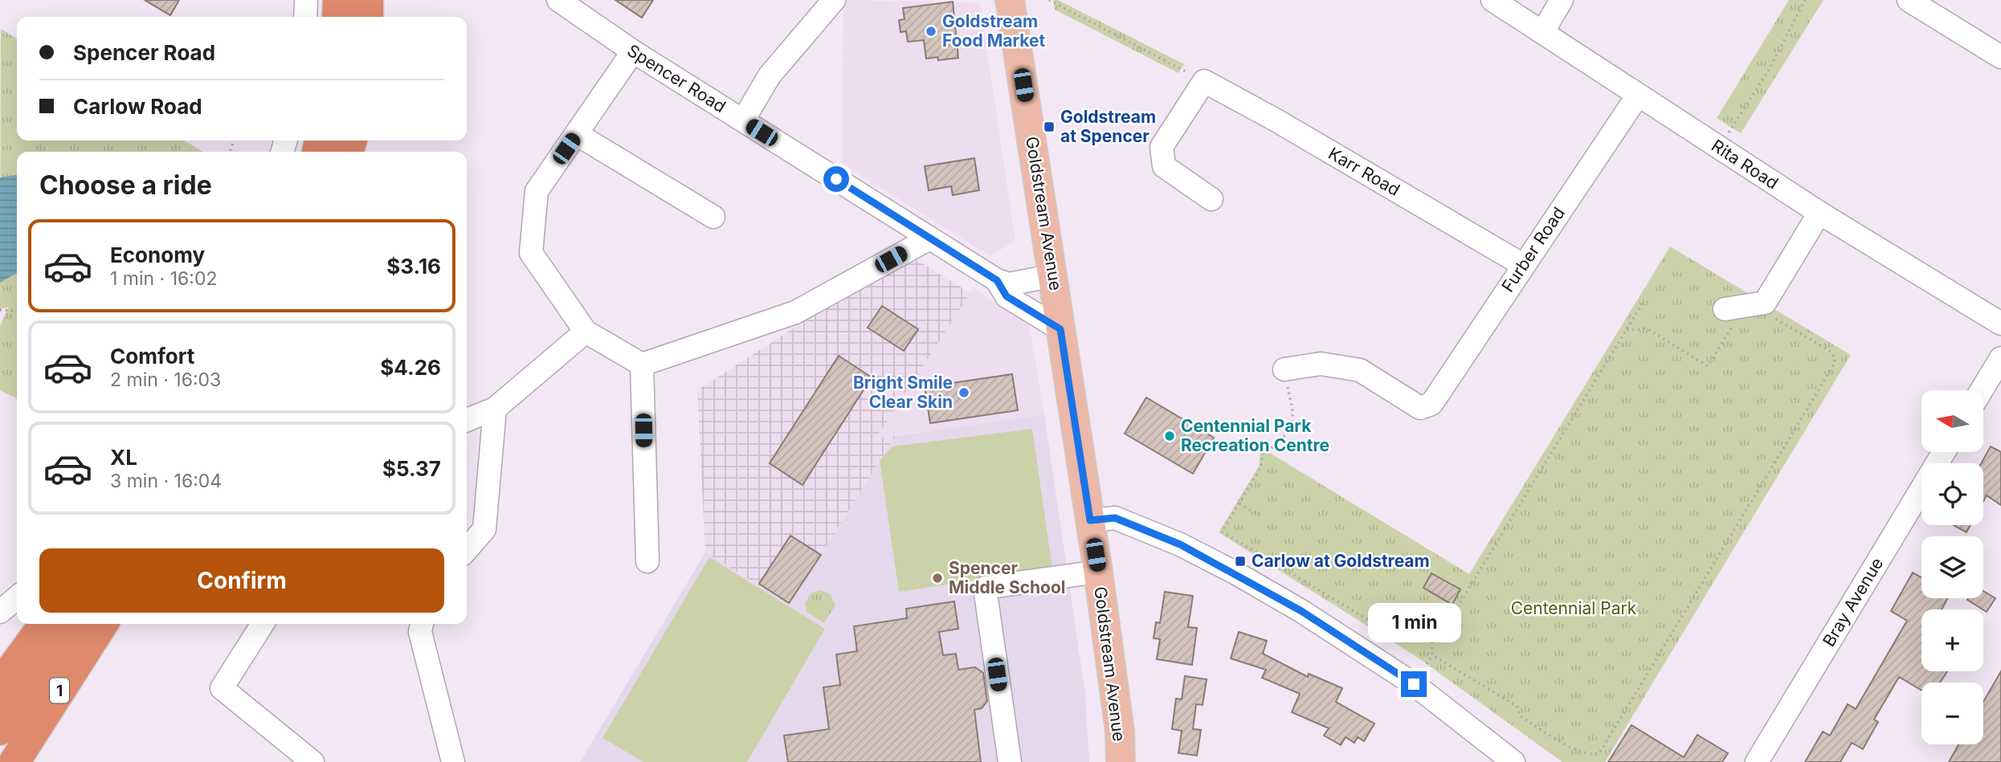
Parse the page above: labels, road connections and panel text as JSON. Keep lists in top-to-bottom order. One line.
{"streets":{"highway":["1"],"main road":["Goldstream Avenue"],"street":["Spencer Road","Rita Road","Karr Road","Furber Road","Bray Avenue"]},"crossings":[["Spencer Road","Goldstream Avenue"],["Rita Road","Furber Road"],["Karr Road","Furber Road"]],"parks":["Centennial Park"],"places":{"other":["Goldstream Food Market","Bright Smile Clear Skin","Centennial Park Recreation Centre","Spencer Middle School"],"transit":["Goldstream at Spencer","Carlow at Goldstream"]},"north":"left","page":{"banner":["Spencer Road","Carlow Road"],"heading":"Choose a ride","list":[{"name":"Economy","note":"1 min · 16:02","value":"$3.16"},{"name":"Comfort","note":"2 min · 16:03","value":"$4.26"},{"name":"XL","note":"3 min · 16:04","value":"$5.37"}],"map_buttons":["+","−"],"buttons":"Confirm","bubble":"1 min"}}
